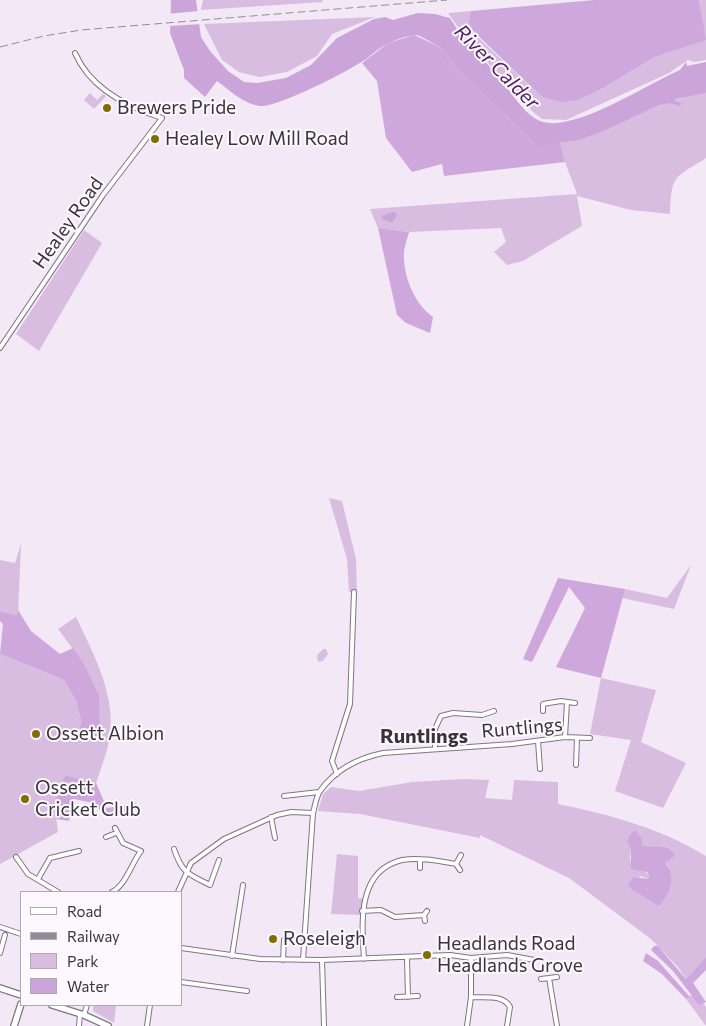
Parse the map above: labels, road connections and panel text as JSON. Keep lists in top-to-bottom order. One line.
{"streets":{"street":["Healey Road","Runtlings"]},"districts":["Runtlings"],"water":["River Calder"],"places":["Brewers Pride","Healey Low Mill Road","Ossett Albion","Ossett Cricket Club","Roseleigh","Headlands Road Headlands Grove"],"legend":["Road","Railway","Park","Water"]}
